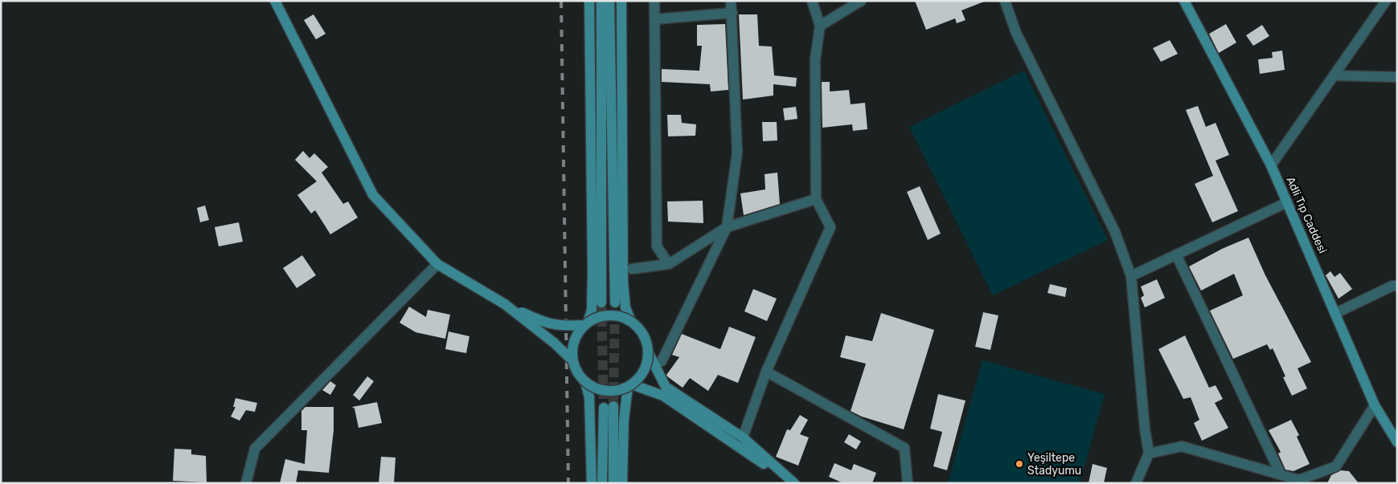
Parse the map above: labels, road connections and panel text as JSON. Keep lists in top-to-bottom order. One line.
{"streets":{"main road":["Adli Tıp Caddesi"]},"places":["Yeşiltepe Stadyumu"]}
